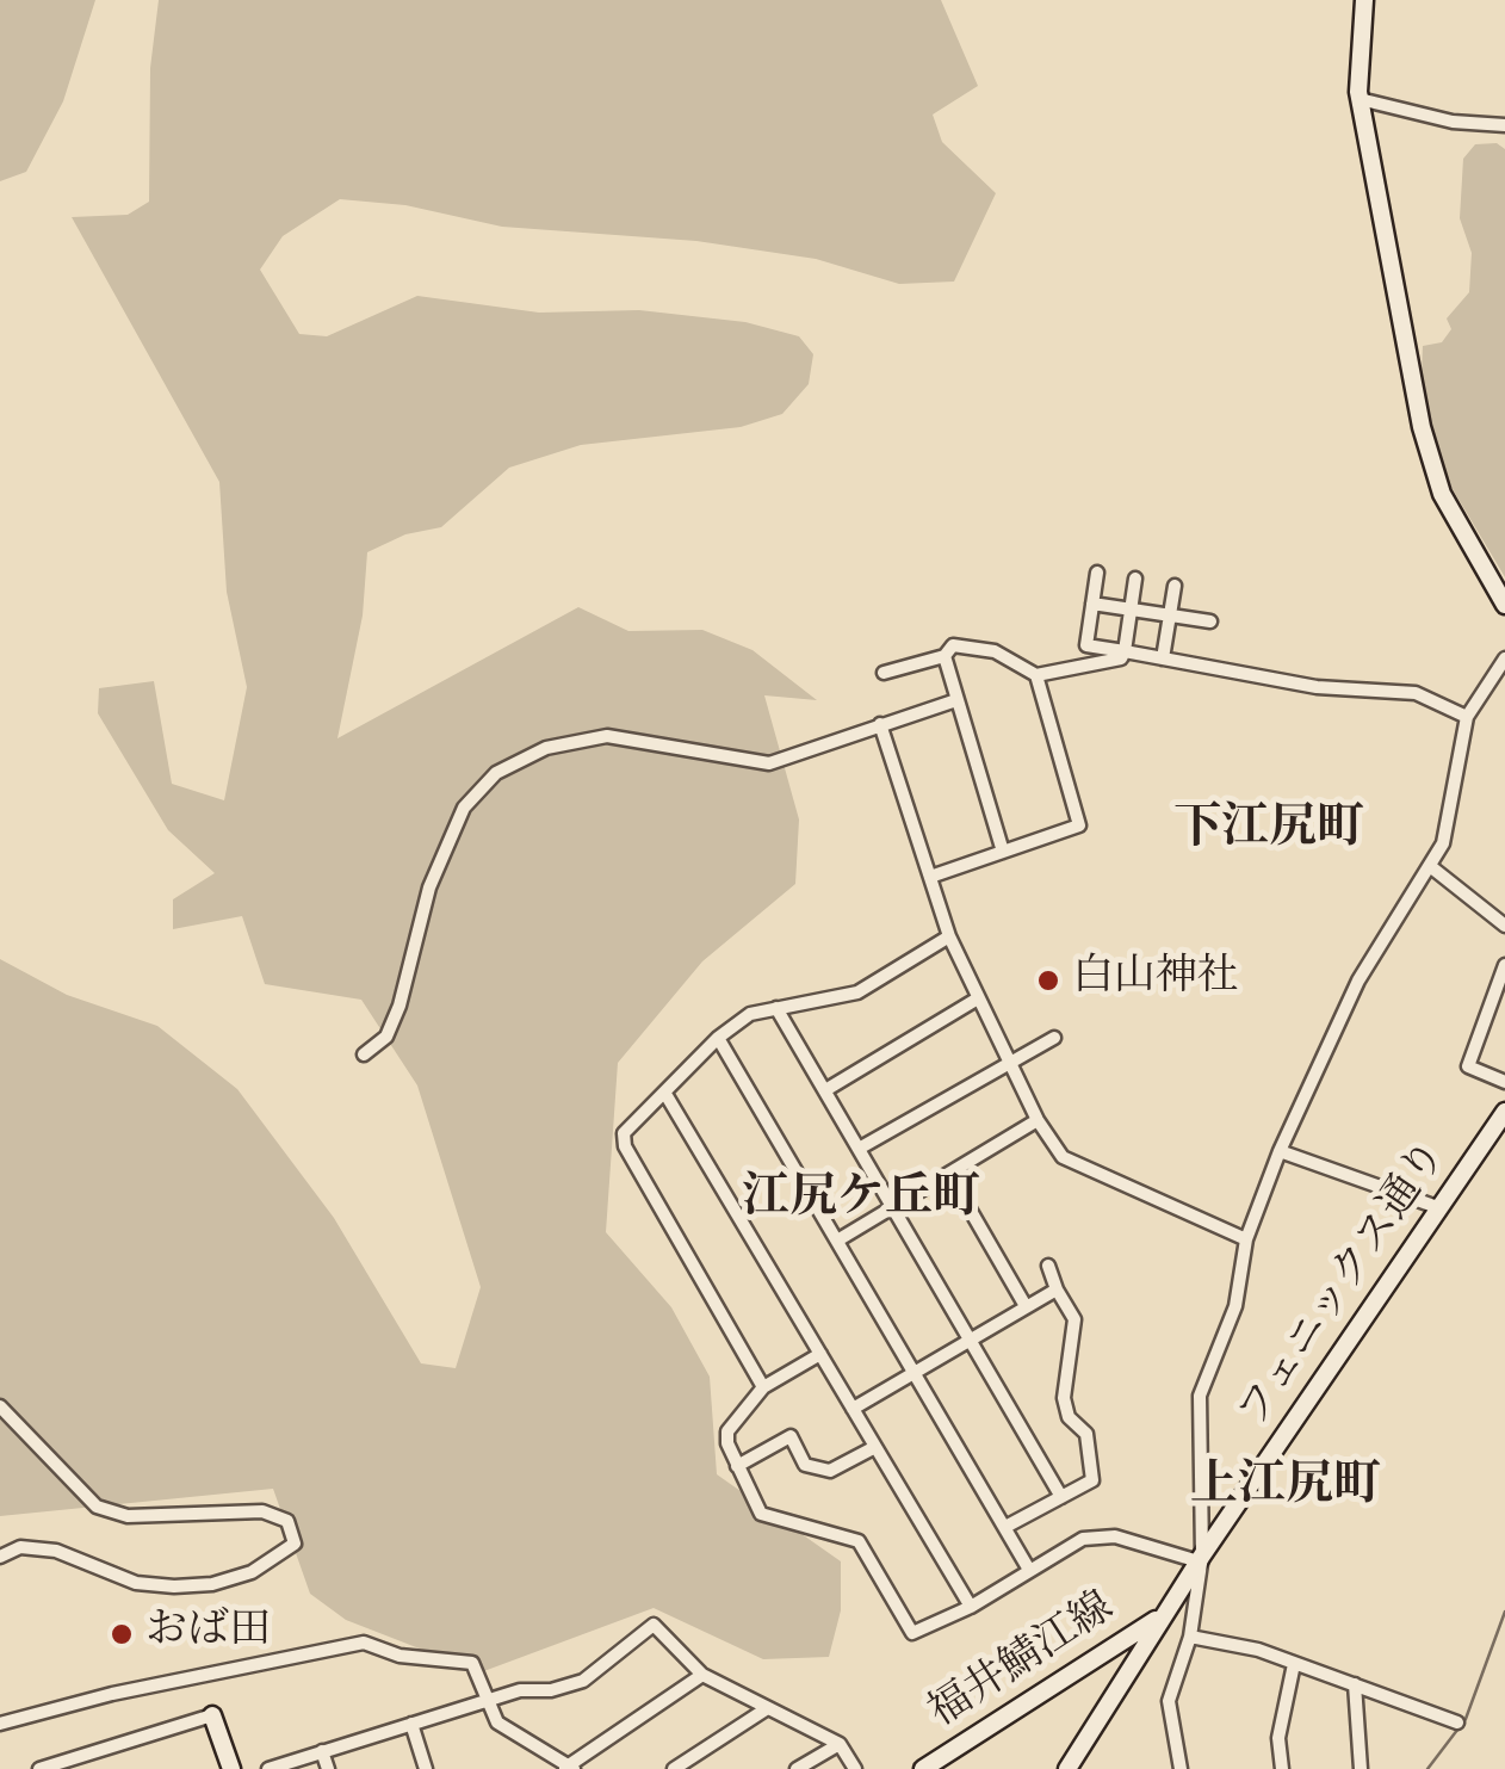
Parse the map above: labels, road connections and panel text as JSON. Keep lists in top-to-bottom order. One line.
{"streets":{"main road":["フェニックス通り","福井鯖江線"]},"crossings":[["フェニックス通り","福井鯖江線"]],"districts":["下江尻町","江尻ケ丘町","上江尻町"],"places":["白山神社","おば田"]}
